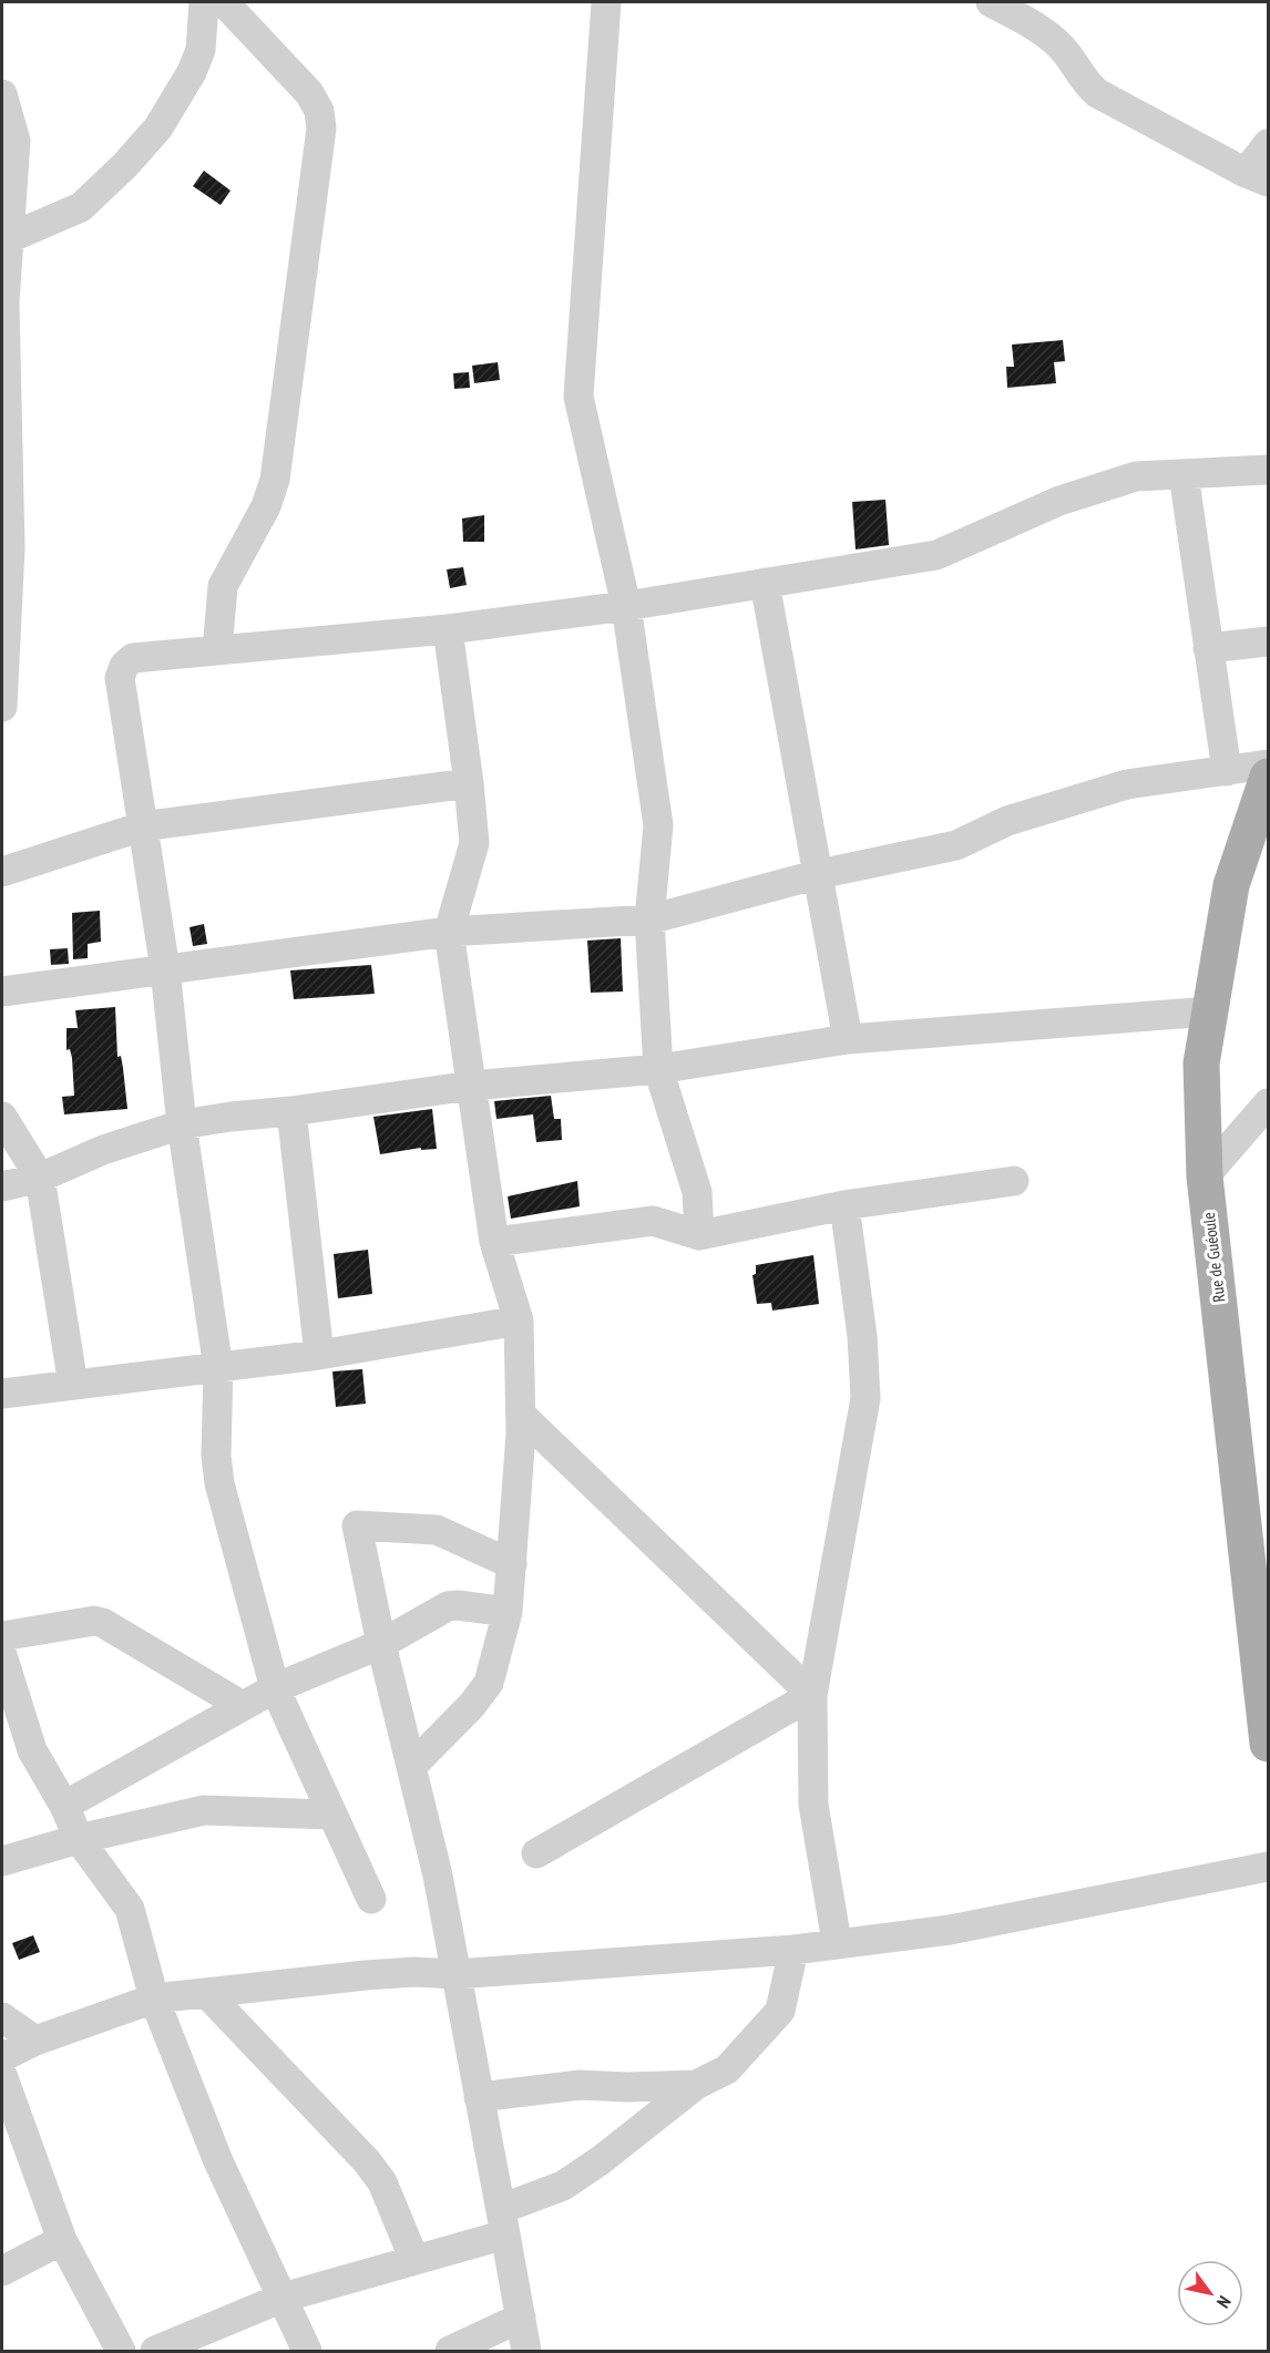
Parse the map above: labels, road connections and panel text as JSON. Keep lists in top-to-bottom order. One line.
{"streets":{"main road":["Rue de Guéoule"]},"north":"bottom right"}
